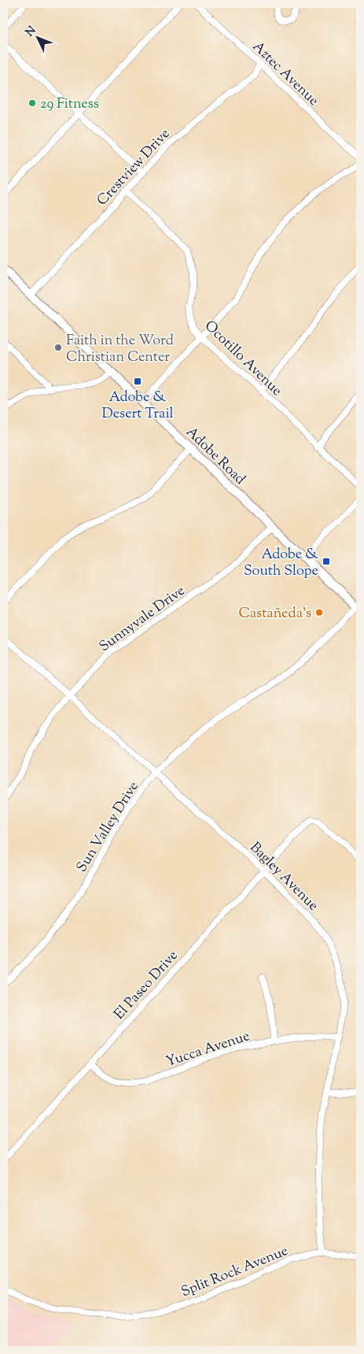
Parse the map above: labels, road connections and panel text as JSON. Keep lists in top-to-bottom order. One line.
{"streets":{"main road":["Adobe Road"],"street":["Aztec Avenue","Crestview Drive","Ocotillo Avenue","Sunnyvale Drive","Sun Valley Drive","Bagley Avenue","El Paseo Drive","Yucca Avenue","Split Rock Avenue"]},"crossings":[["Aztec Avenue","Crestview Drive"],["Crestview Drive","Ocotillo Avenue"],["Crestview Drive","Adobe Road"],["Adobe Road","Sunnyvale Drive"],["Adobe Road","Sun Valley Drive"],["Sunnyvale Drive","Bagley Avenue"],["Sun Valley Drive","Bagley Avenue"],["Bagley Avenue","El Paseo Drive"],["Bagley Avenue","Yucca Avenue"],["Bagley Avenue","Split Rock Avenue"],["El Paseo Drive","Yucca Avenue"]],"places":{"other":["29 Fitness","Faith in the Word Christian Center","Castañeda's"],"transit":["Adobe & Desert Trail","Adobe & South Slope"]},"north":"top left"}
